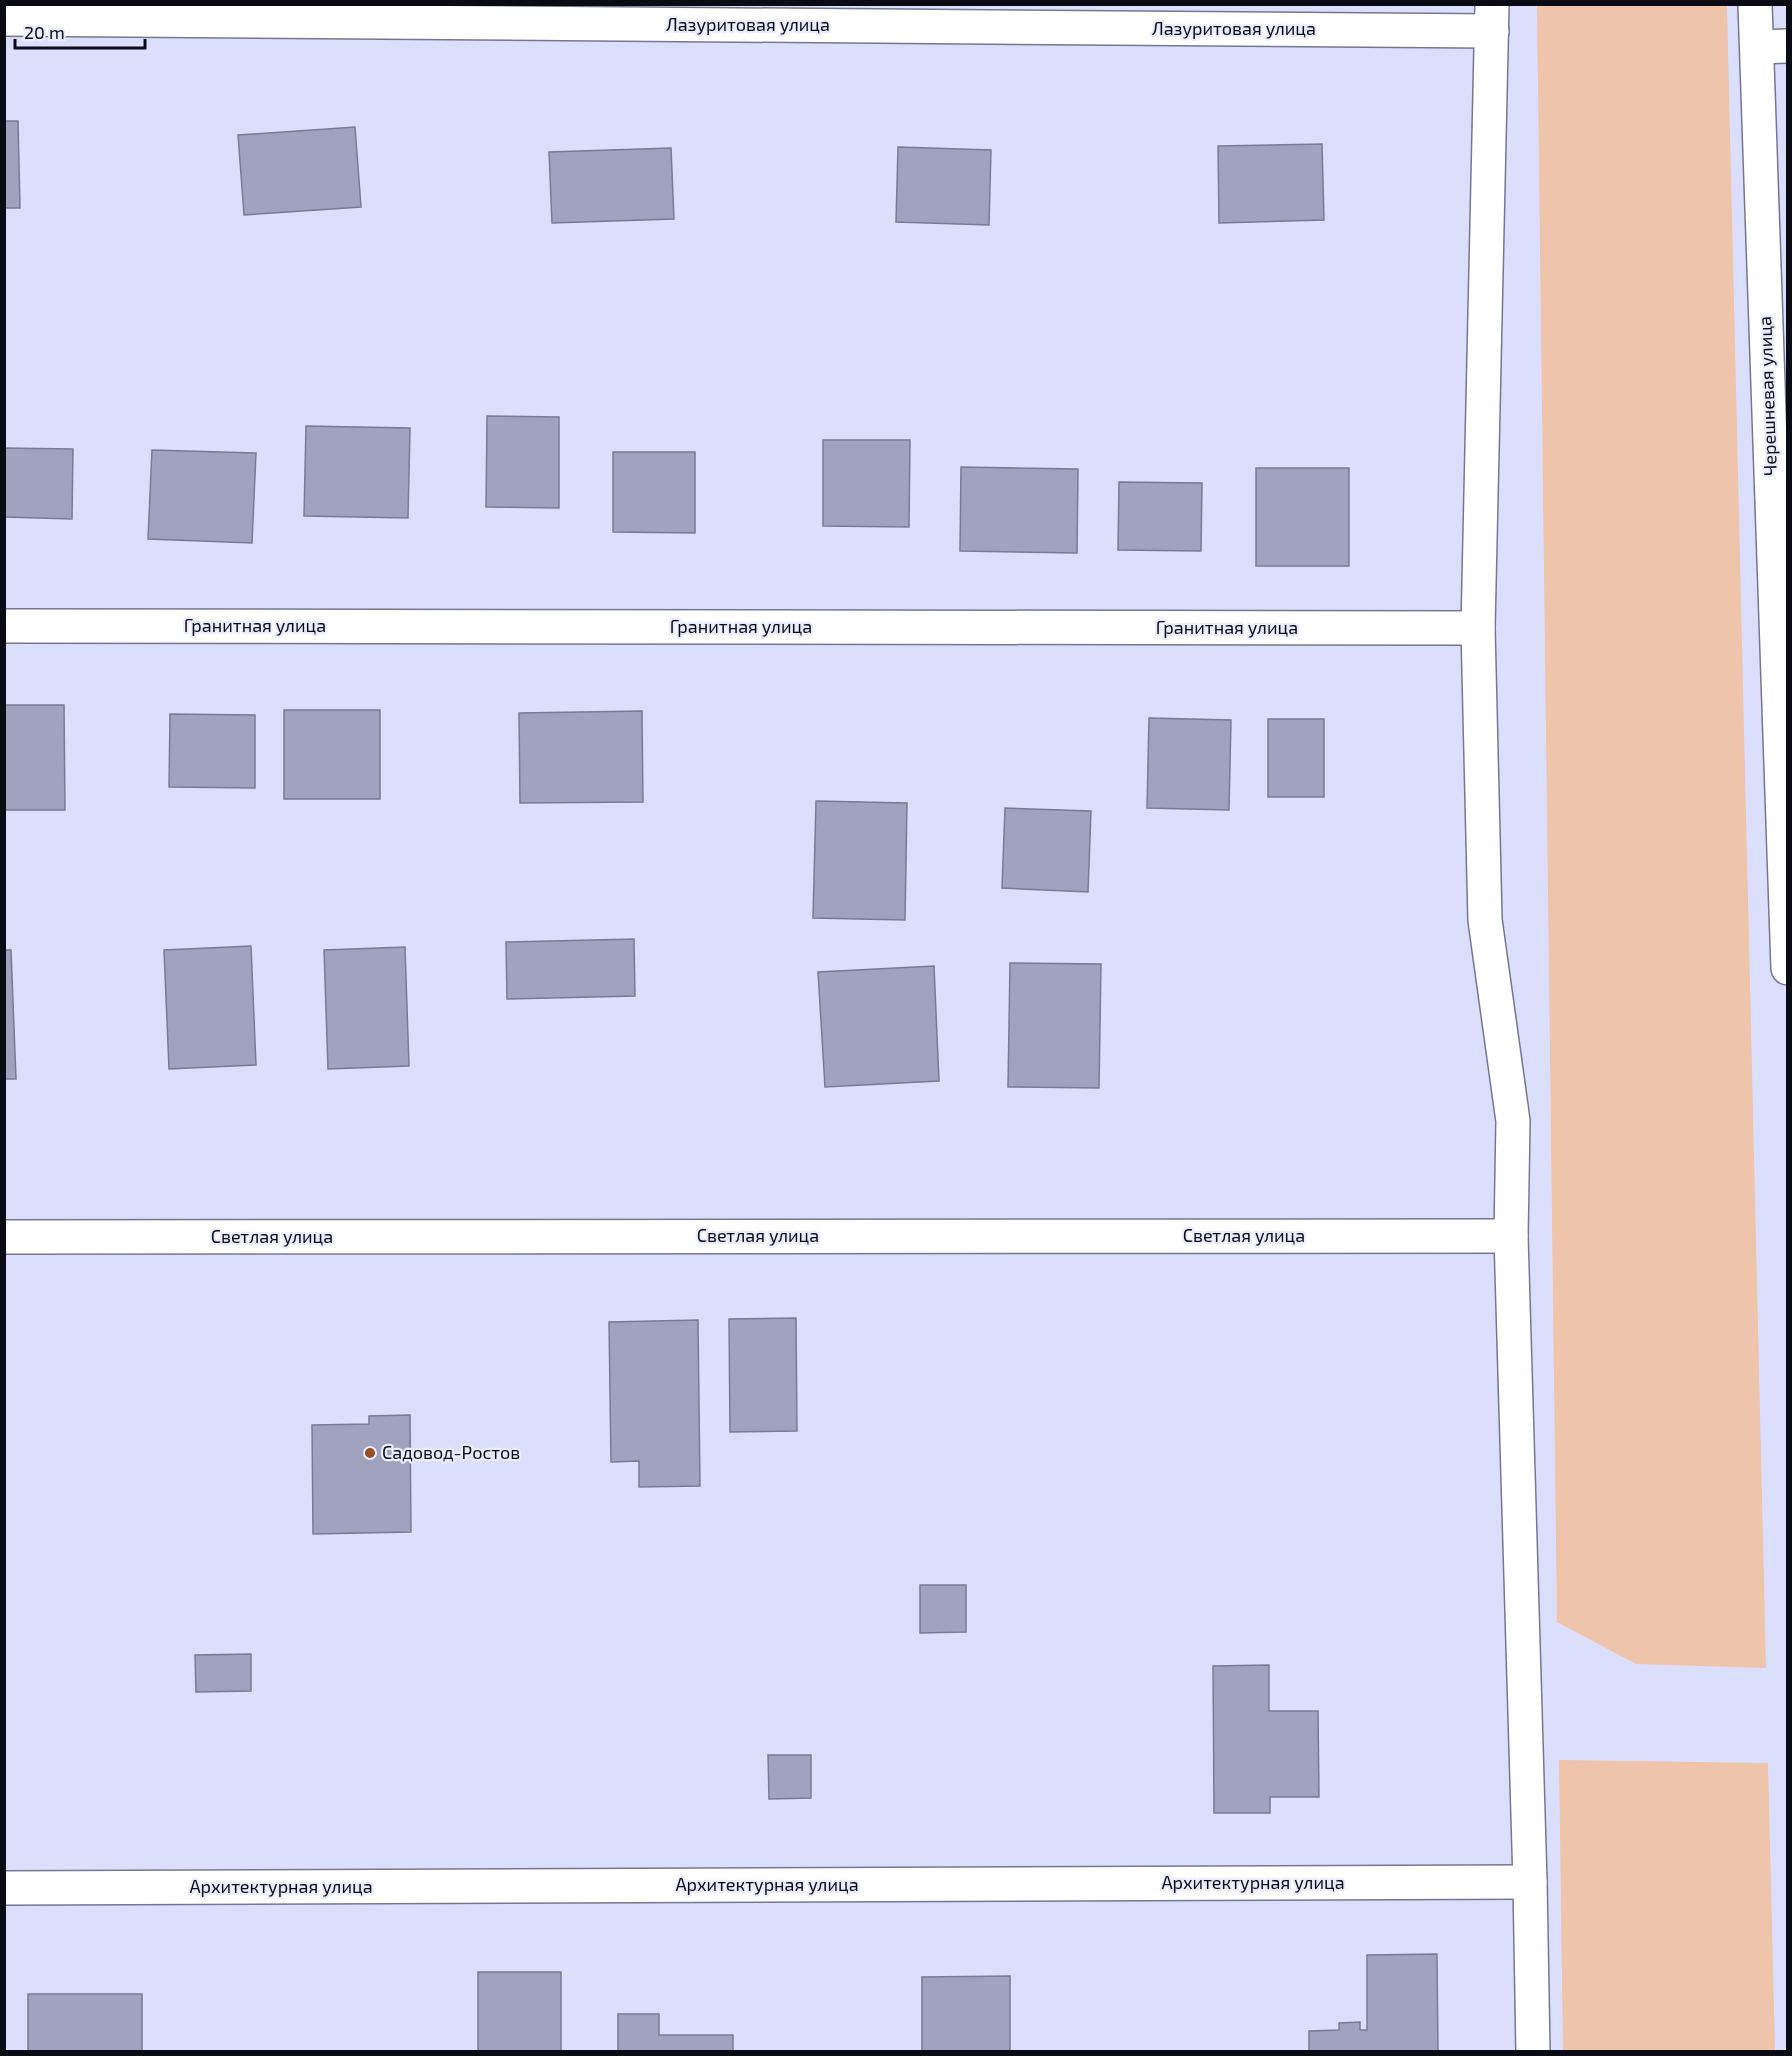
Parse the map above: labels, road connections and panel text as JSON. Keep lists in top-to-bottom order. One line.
{"streets":{"street":["Лазуритовая улица","Черешневая улица","Гранитная улица","Светлая улица","Архитектурная улица"]},"places":["Садовод-Ростов"],"scale_bar":"20 m"}
